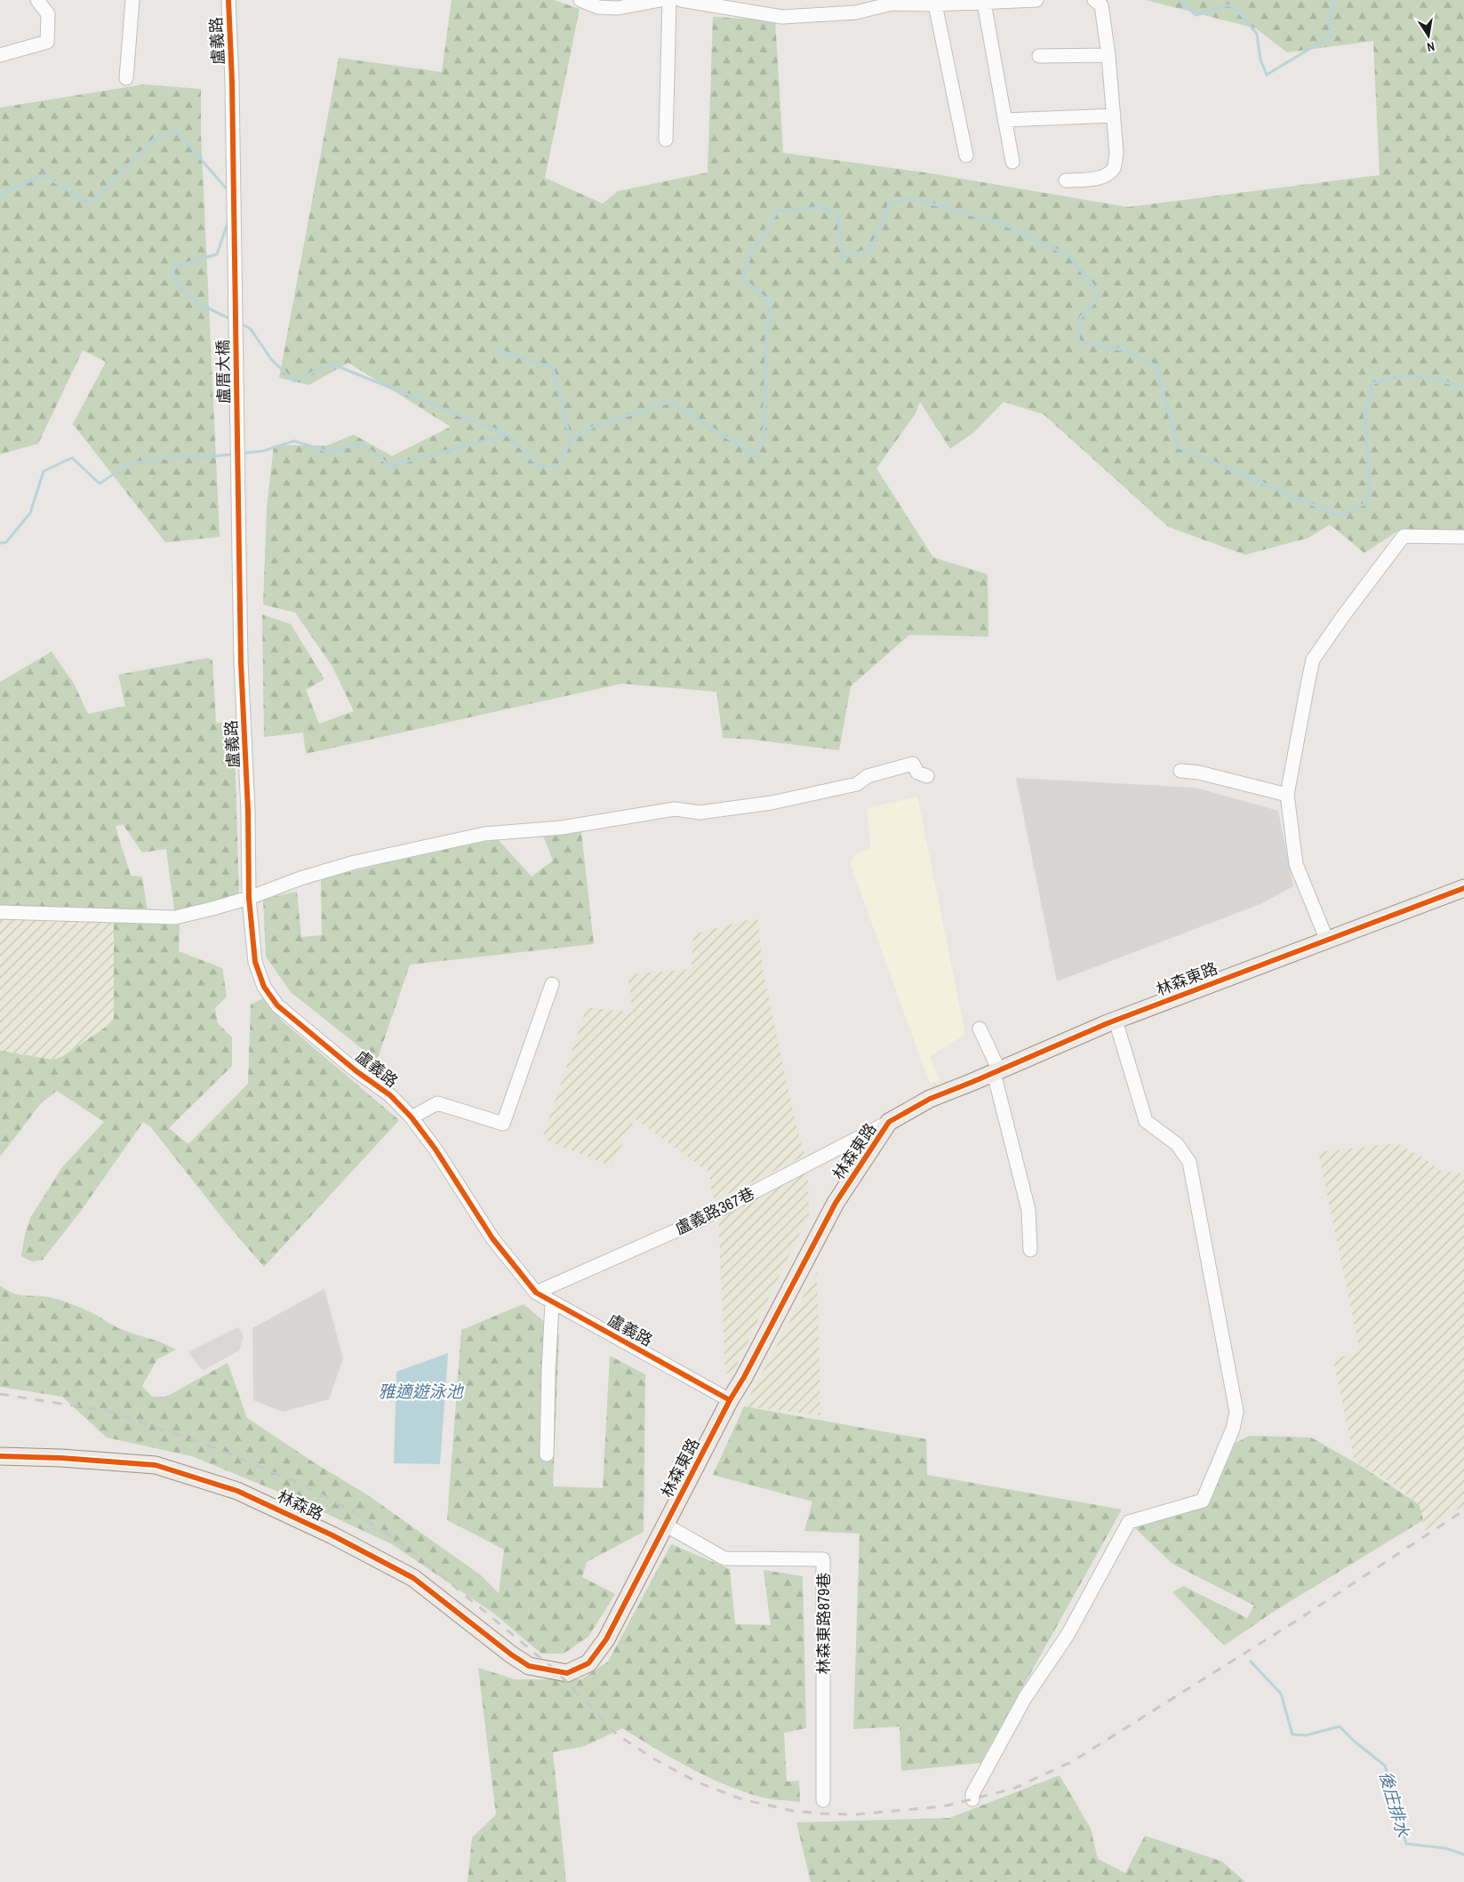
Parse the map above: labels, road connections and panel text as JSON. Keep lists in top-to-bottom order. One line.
{"streets":{"main road":["林森東路","林森路"],"street":["盧義路","盧厝大橋","盧義路367巷","林森東路879巷"]},"crossings":[["盧義路","盧厝大橋"],["盧義路","林森東路"],["盧義路","盧義路367巷"],["林森東路","盧義路367巷"],["林森東路","林森路"],["林森東路","林森東路879巷"]],"water":["雅適遊泳池","後庄排水"],"north":"bottom"}
